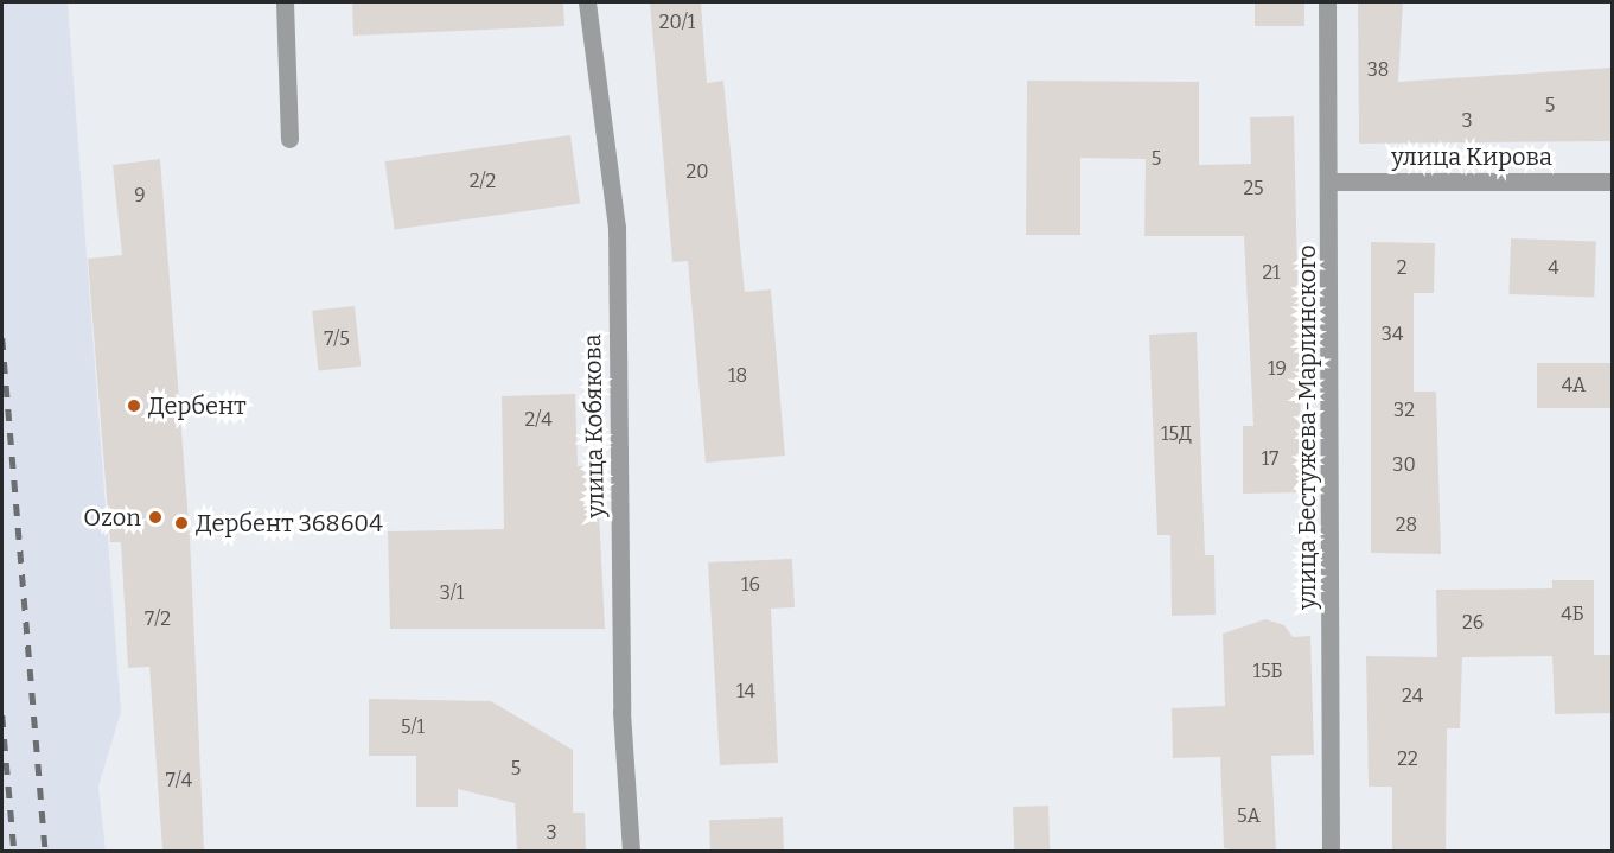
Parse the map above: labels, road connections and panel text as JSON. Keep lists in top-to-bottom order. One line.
{"streets":{"street":["улица Кирова","улица Кобякова","улица Бестужева-Марлинского"]},"crossings":[["улица Кирова","улица Бестужева-Марлинского"]],"places":["Дербент","Ozon","Дербент 368604"],"house_numbers":["20/1","38","5","3","5","20","2/2","25","9","2","4","21","34","7/5","19","18","4А","32","2/4","15Д","17","30","28","16","3/1","4Б","7/2","26","15Б","14","24","5/1","22","5","7/4","5А","3"]}
